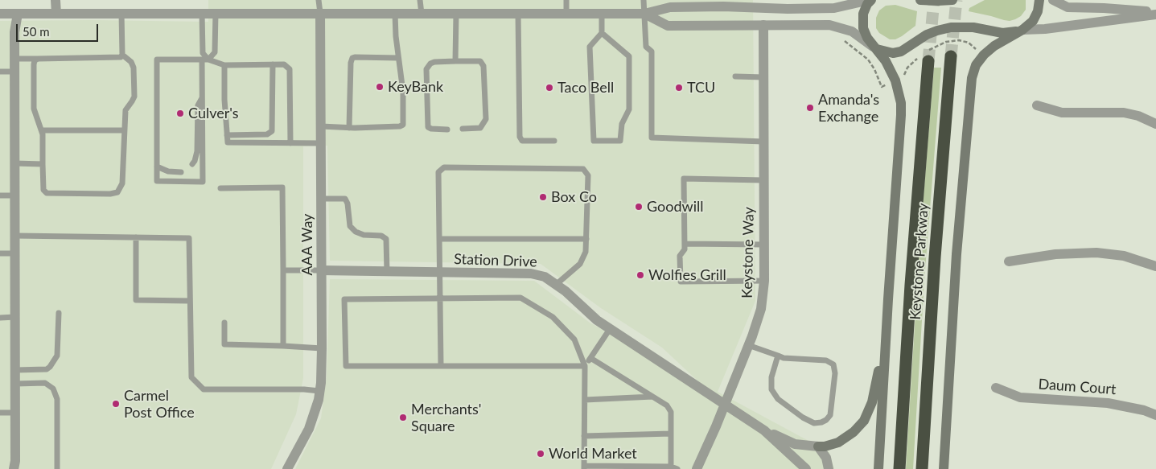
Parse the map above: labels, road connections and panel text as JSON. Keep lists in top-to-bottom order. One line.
{"streets":{"highway":["Keystone Parkway"],"street":["AAA Way","Keystone Way","Station Drive","Daum Court"]},"crossings":[["AAA Way","Station Drive"],["Keystone Way","Station Drive"]],"places":["KeyBank","Taco Bell","TCU","Amanda's Exchange","Culver's","Box Co","Goodwill","Wolfies Grill","Carmel Post Office","Merchants' Square","World Market"],"scale_bar":"50 m"}
